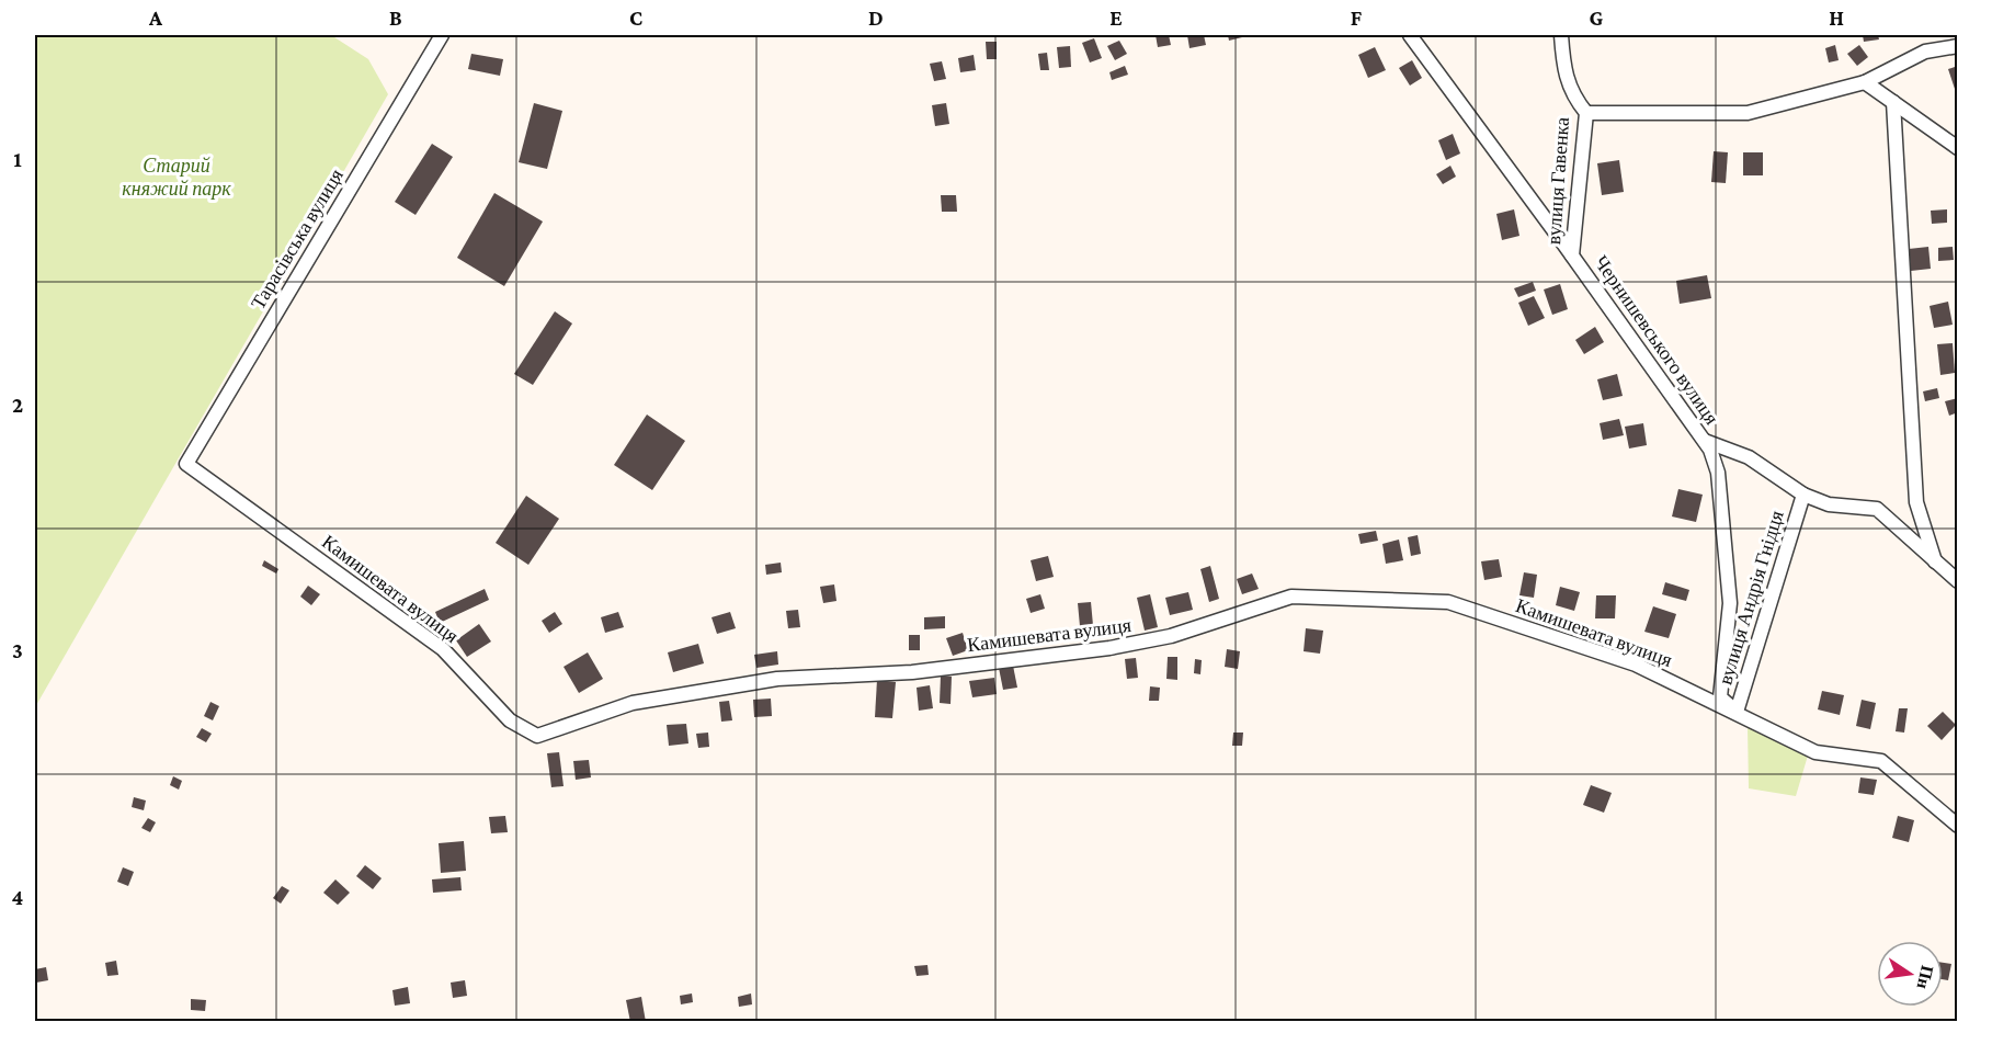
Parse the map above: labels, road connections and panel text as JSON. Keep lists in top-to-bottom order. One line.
{"streets":{"street":["вулиця Гавенка","Тарасівська вулиця","Чернишевського вулиця","Камишевата вулиця","вулиця Андрія Гнідця"]},"crossings":[["вулиця Гавенка","Чернишевського вулиця"],["Тарасівська вулиця","Камишевата вулиця"],["Чернишевського вулиця","Камишевата вулиця"],["Чернишевського вулиця","вулиця Андрія Гнідця"],["Камишевата вулиця","вулиця Андрія Гнідця"]],"parks":["Старий княжий парк"],"north":"right","grid":{"columns":["A","B","C","D","E","F","G","H"],"rows":["1","2","3","4"]}}
